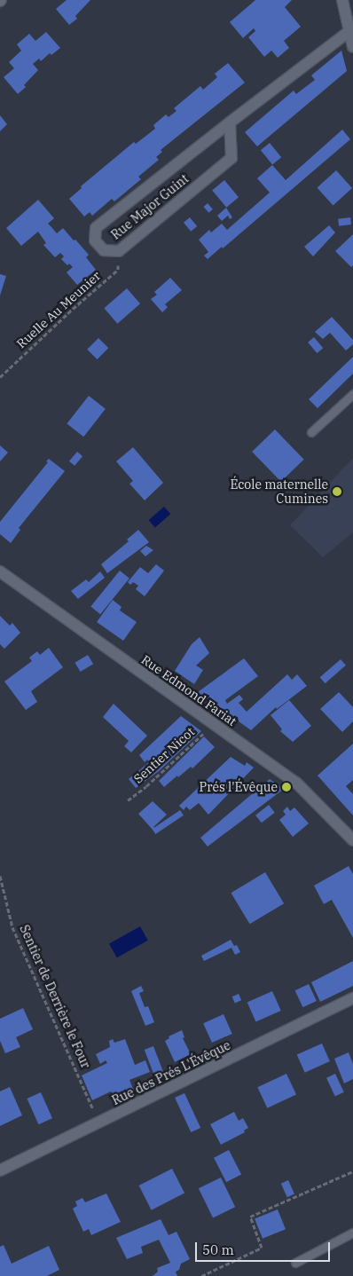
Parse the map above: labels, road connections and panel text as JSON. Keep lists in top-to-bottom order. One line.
{"streets":{"street":["Rue Major Guint","Rue Edmond Fariat","Rue des Prés L'Évêque"],"path":["Ruelle Au Meunier","Sentier Nicot","Sentier de Derrière le Four"]},"crossings":[["Rue Major Guint","Ruelle Au Meunier"],["Rue Edmond Fariat","Sentier Nicot"],["Sentier de Derrière le Four","Rue des Prés L'Évêque"]],"places":["École maternelle Cumines","Prés l'Évêque"],"scale_bar":"50 m"}
